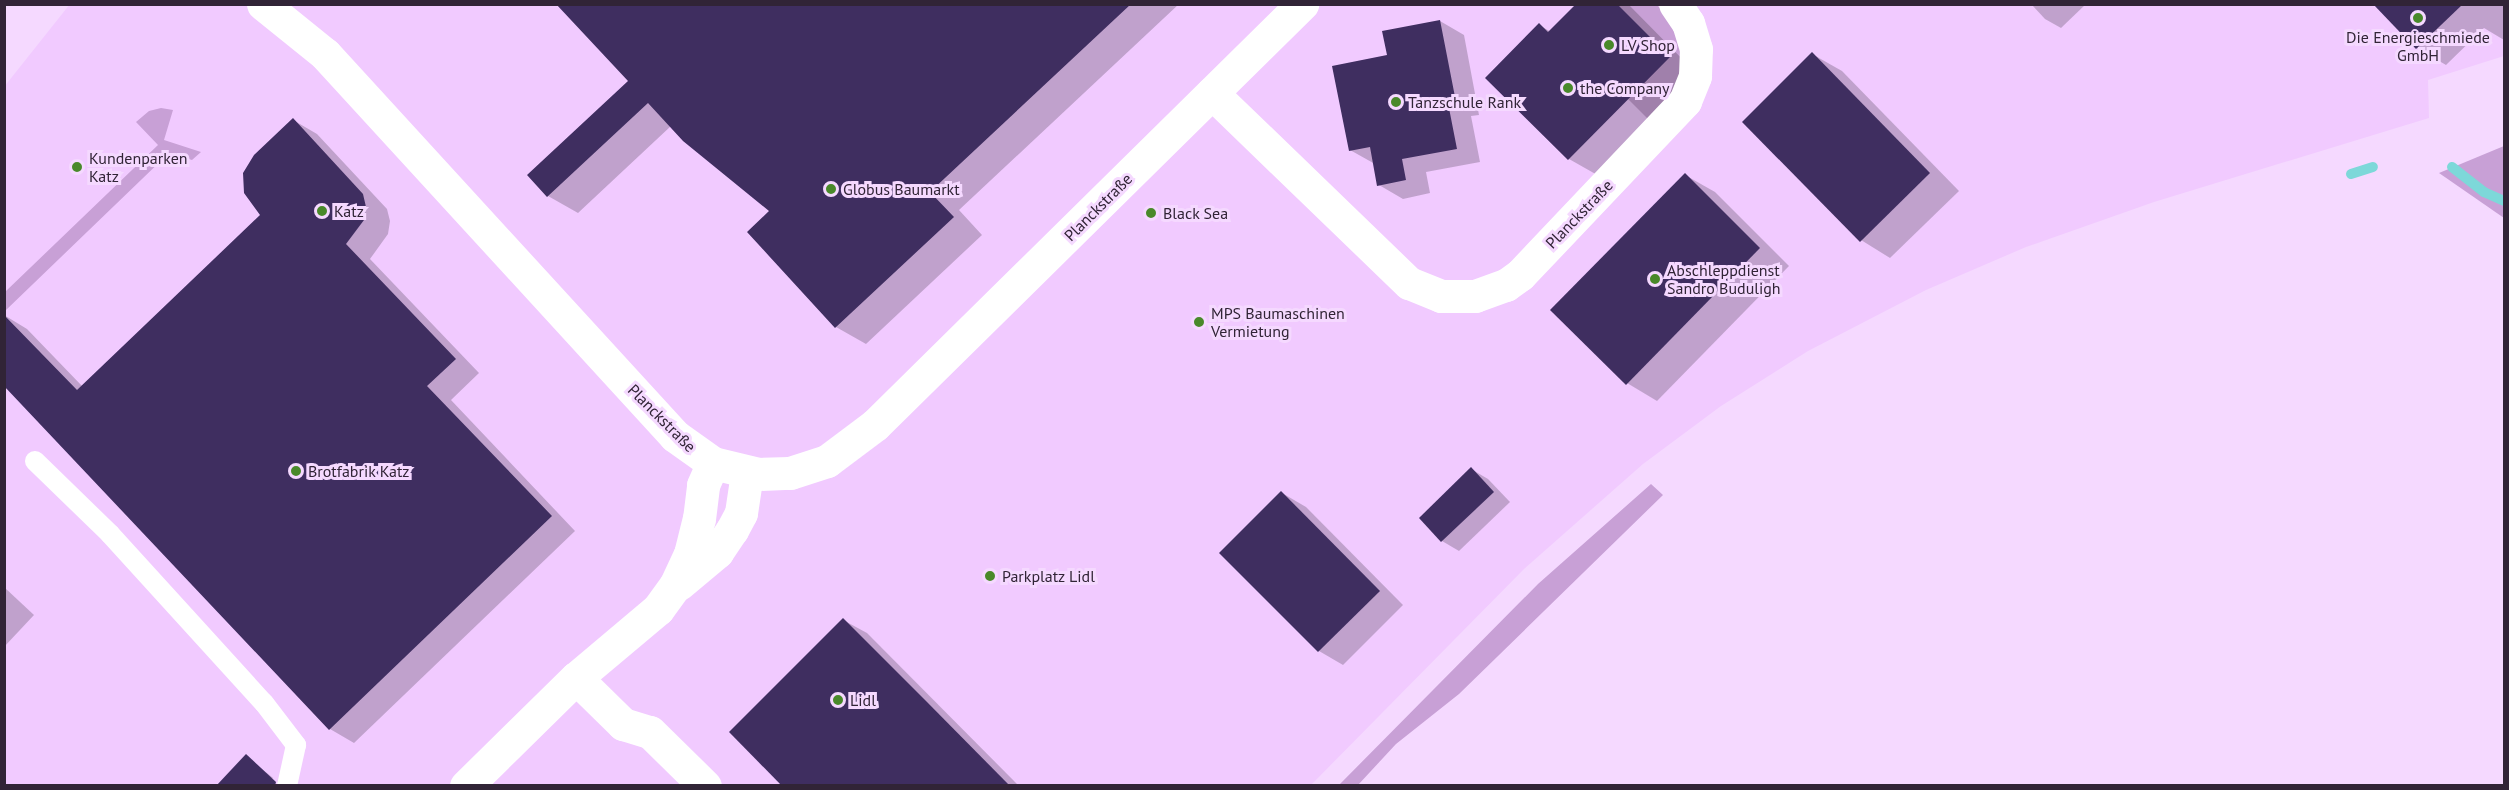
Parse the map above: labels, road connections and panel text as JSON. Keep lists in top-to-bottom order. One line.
{"streets":{"street":["Planckstraße"]},"places":["Die Energieschmiede GmbH","LV Shop","the Company","Tanzschule Rank","Kundenparken Katz","Globus Baumarkt","Katz","Black Sea","Abschleppdienst Sandro Buduligh","MPS Baumaschinen Vermietung","Brotfabrik Katz","Parkplatz Lidl","Lidl"]}
